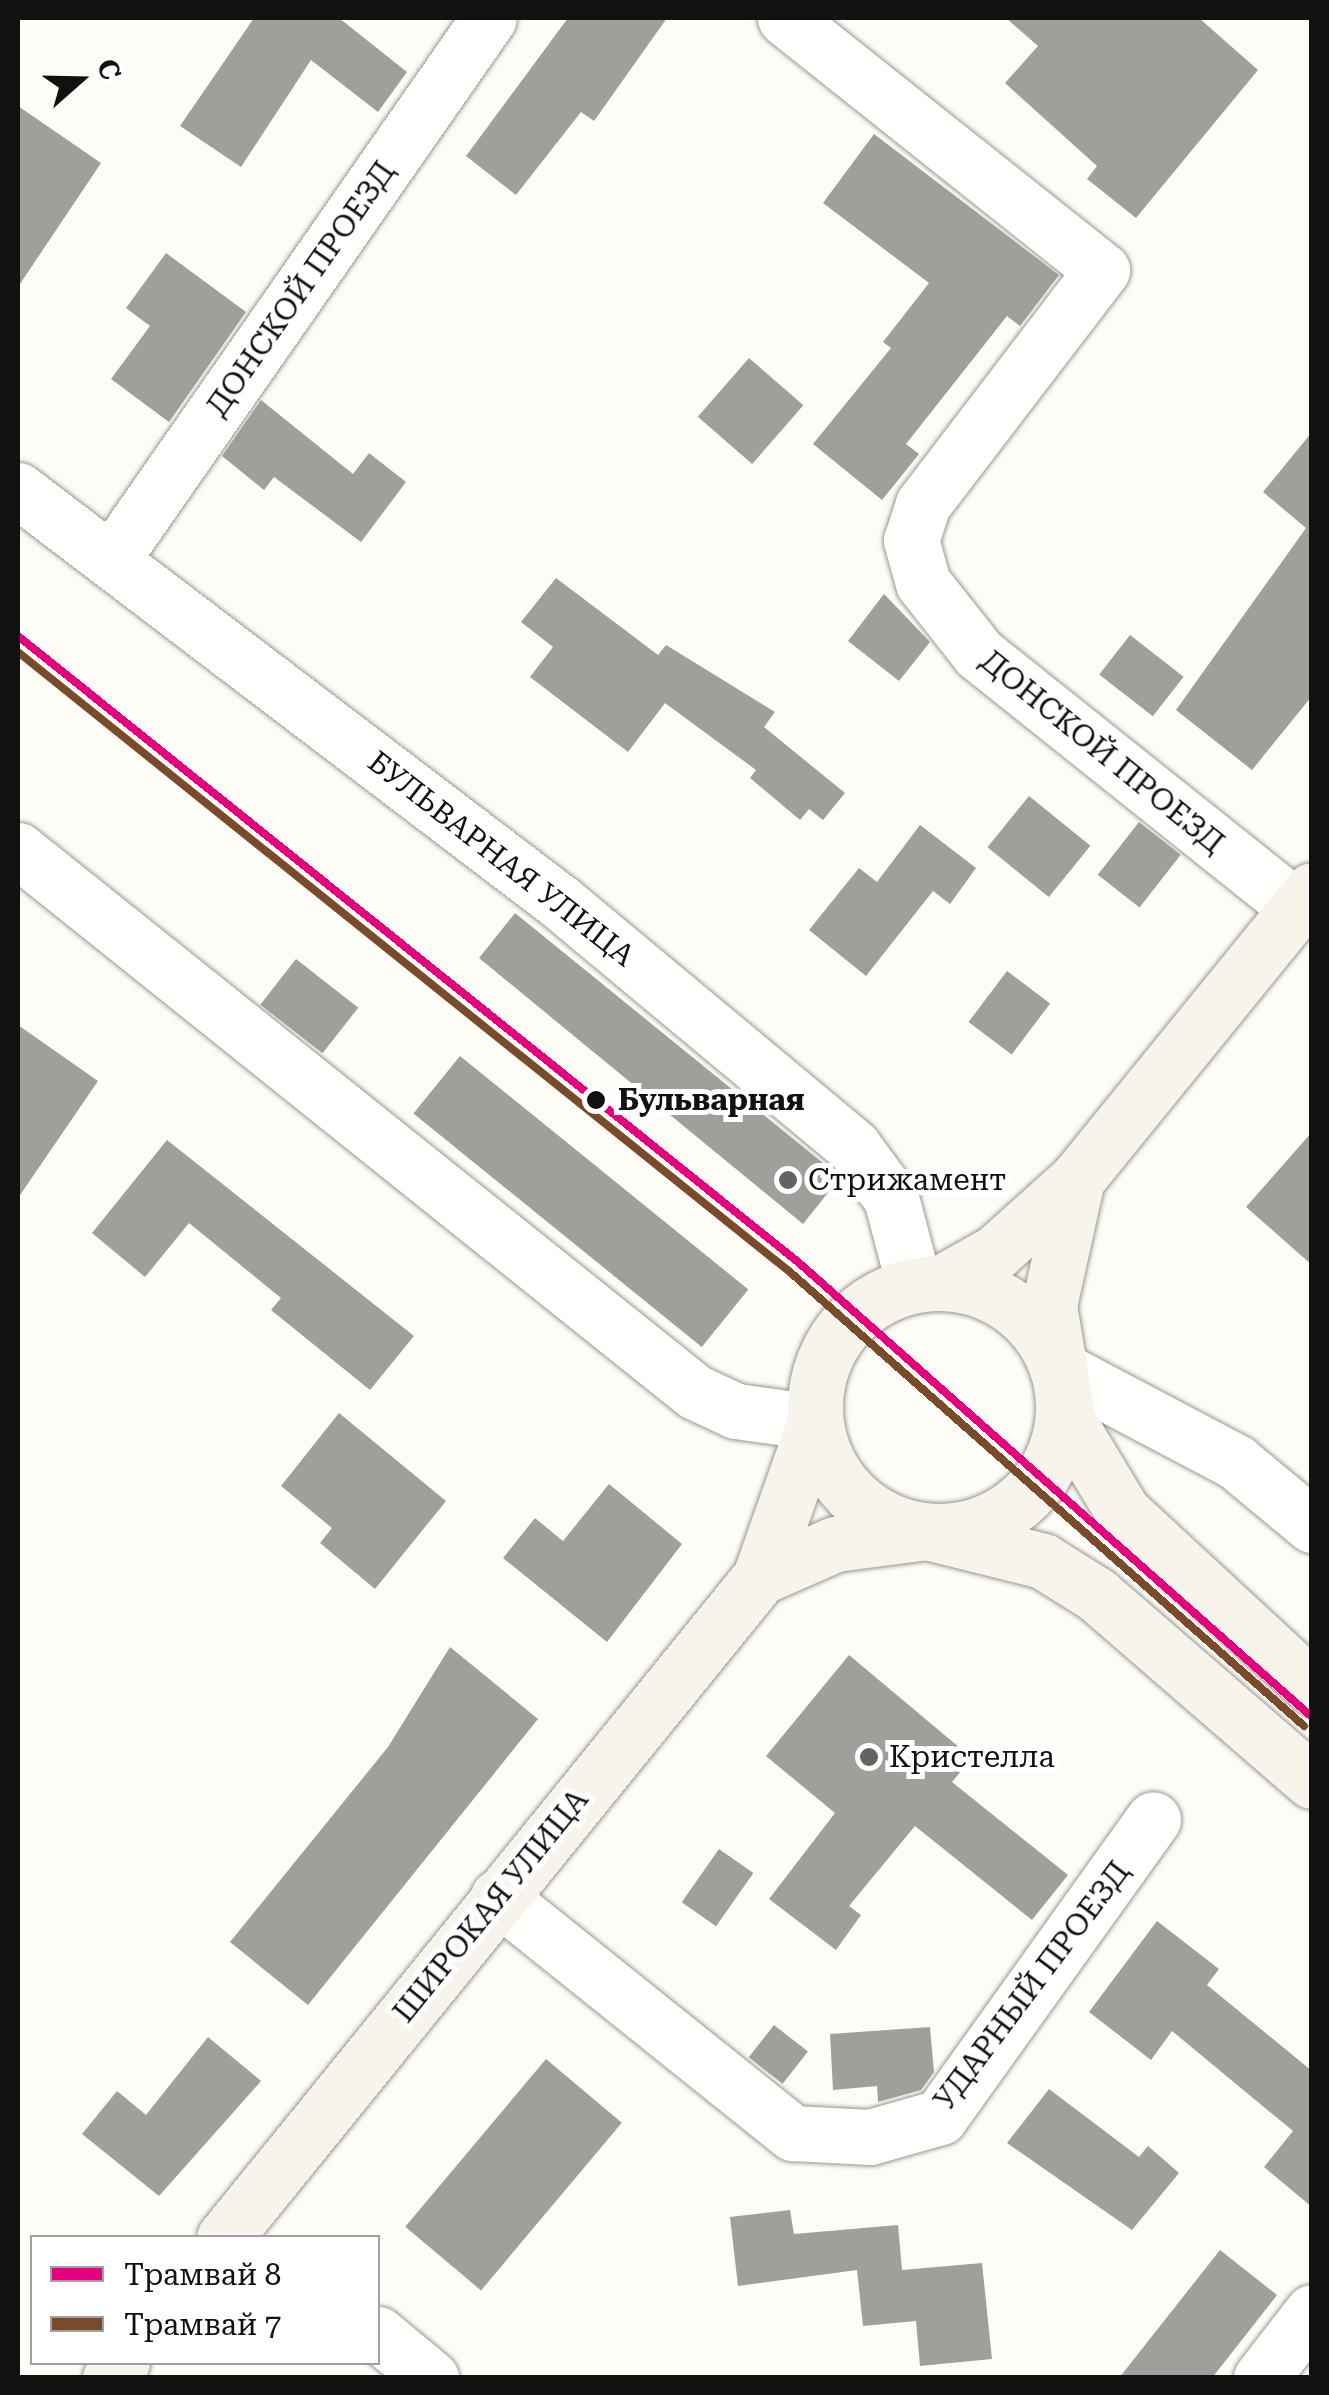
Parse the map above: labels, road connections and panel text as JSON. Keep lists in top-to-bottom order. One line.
{"streets":{"main road":["ШИРОКАЯ УЛИЦА"],"street":["ДОНСКОЙ ПРОЕЗД","БУЛЬВАРНАЯ УЛИЦА","УДАРНЫЙ ПРОЕЗД"]},"crossings":[["ДОНСКОЙ ПРОЕЗД","БУЛЬВАРНАЯ УЛИЦА"],["БУЛЬВАРНАЯ УЛИЦА","ШИРОКАЯ УЛИЦА"],["ШИРОКАЯ УЛИЦА","УДАРНЫЙ ПРОЕЗД"]],"places":["Бульварная","Стрижамент","Кристелла"],"lines":["tram line 8","tram line 7"],"legend":["Трамвай 8","Трамвай 7"],"north":"right"}
